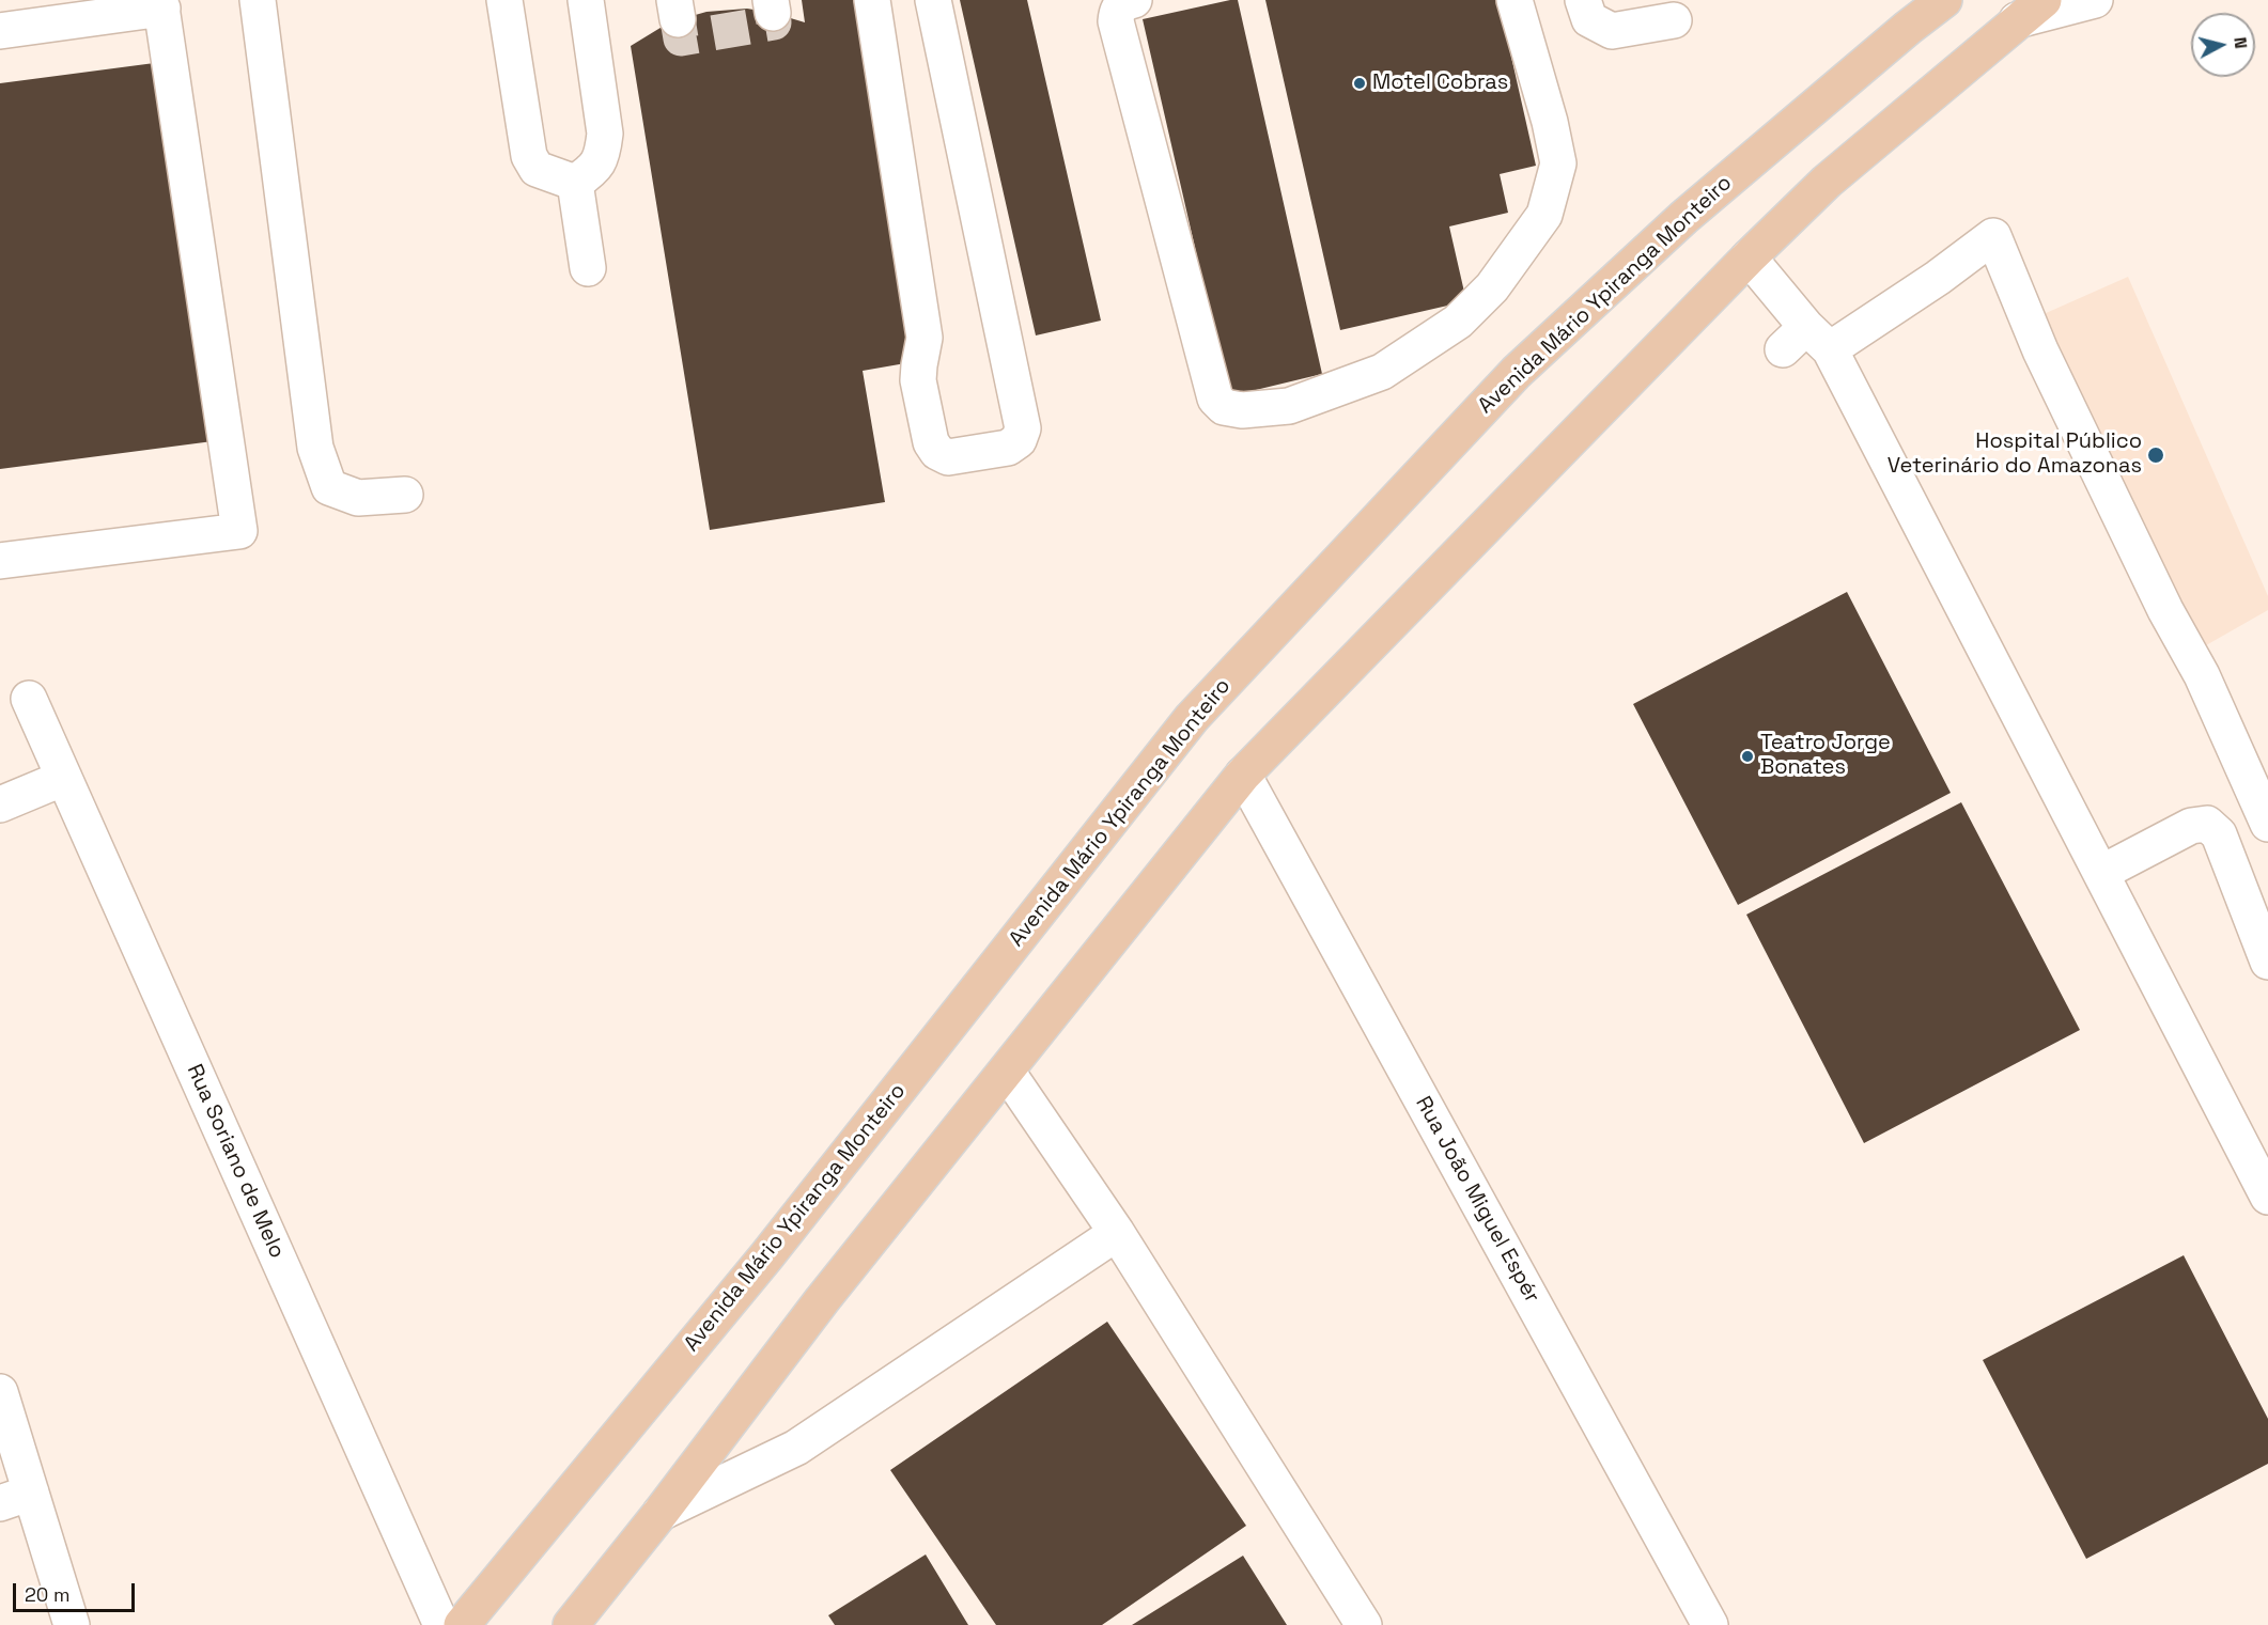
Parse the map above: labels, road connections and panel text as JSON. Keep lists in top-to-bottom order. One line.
{"streets":{"main road":["Avenida Mário Ypiranga Monteiro"],"street":["Rua Soriano de Melo","Rua João Miguel Espér"]},"places":["Motel Cobras","Hospital Público Veterinário do Amazonas","Teatro Jorge Bonates"],"scale_bar":"20 m","north":"right"}
